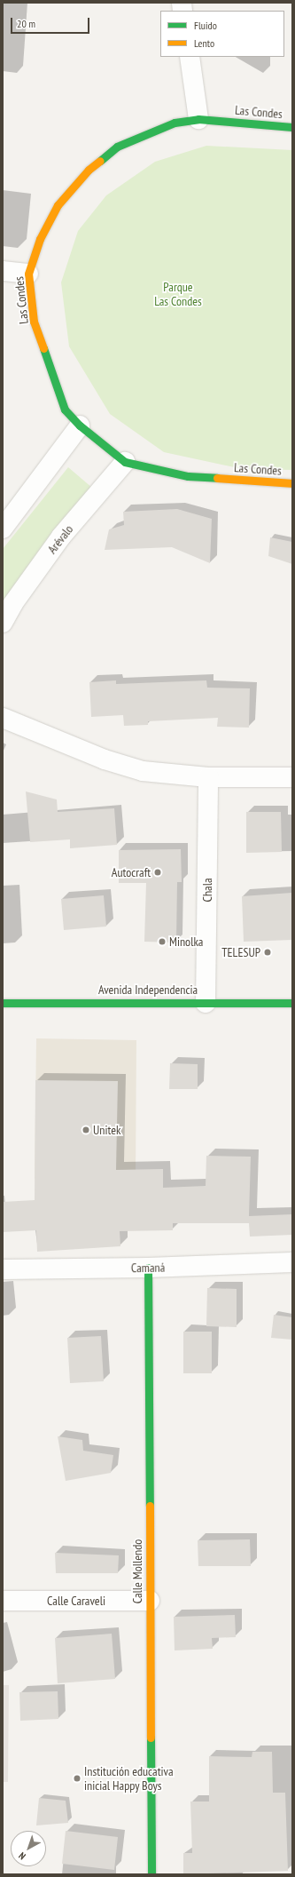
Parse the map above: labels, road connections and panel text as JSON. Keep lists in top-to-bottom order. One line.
{"streets":{"street":["Las Condes","Arévalo","Chala","Avenida Independencia","Camaná","Calle Mollendo","Calle Caraveli"]},"crossings":[["Las Condes","Arévalo"],["Chala","Avenida Independencia"],["Camaná","Calle Mollendo"],["Calle Mollendo","Calle Caraveli"]],"parks":["Parque Las Condes"],"places":["Autocraft","Minolka","TELESUP","Unitek","Institución educativa inicial Happy Boys"],"legend":["Fluido","Lento"],"scale_bar":"20 m","north":"bottom left"}
